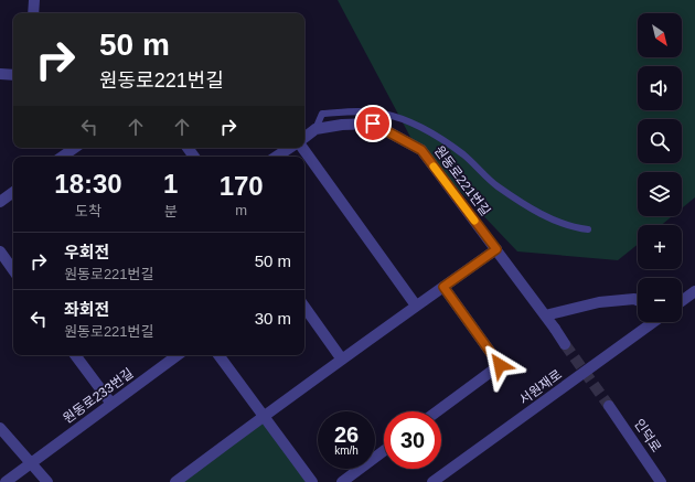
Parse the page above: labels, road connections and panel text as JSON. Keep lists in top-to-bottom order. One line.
{"streets":{"street":["원동로221번길","서원재로","원동로233번길","인덕로"]},"north":"bottom right","page":{"map_buttons":["+","−"],"turn":["50 m","원동로221번길"],"eta":["18:30","도착","1","분","170","m"],"list":[{"name":"우회전","note":"원동로221번길","value":"50 m"},{"name":"좌회전","note":"원동로221번길","value":"30 m"}],"speed":"26 km/h","limit":"30"}}
